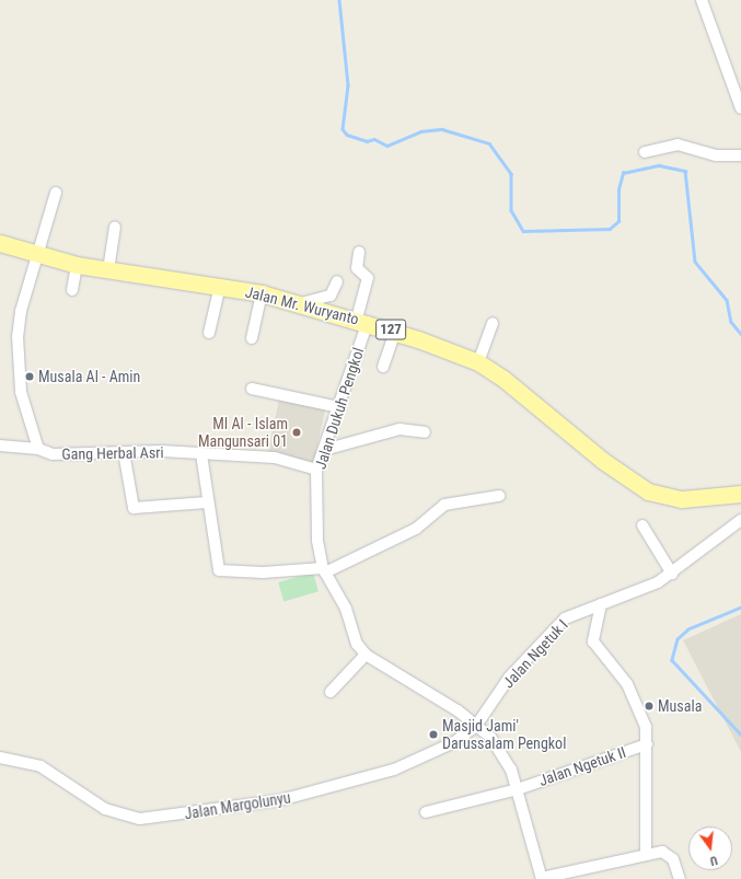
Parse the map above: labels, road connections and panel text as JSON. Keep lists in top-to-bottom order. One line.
{"streets":{"main road":["Jalan Mr. Wuryanto","127"],"street":["Jalan Dukuh Pengkol","Gang Herbal Asri","Jalan Ngetuk I","Jalan Ngetuk II","Jalan Margolunyu"]},"crossings":[["Jalan Mr. Wuryanto","Jalan Dukuh Pengkol"],["Jalan Mr. Wuryanto","Gang Herbal Asri"],["Jalan Dukuh Pengkol","Gang Herbal Asri"],["Jalan Dukuh Pengkol","Jalan Ngetuk I"],["Jalan Dukuh Pengkol","Jalan Ngetuk II"],["Jalan Dukuh Pengkol","Jalan Margolunyu"],["Jalan Ngetuk I","Jalan Margolunyu"]],"places":["Musala Al - Amin","MI Al - Islam Mangunsari 01","Musala","Masjid Jami' Darussalam Pengkol"],"north":"bottom"}
